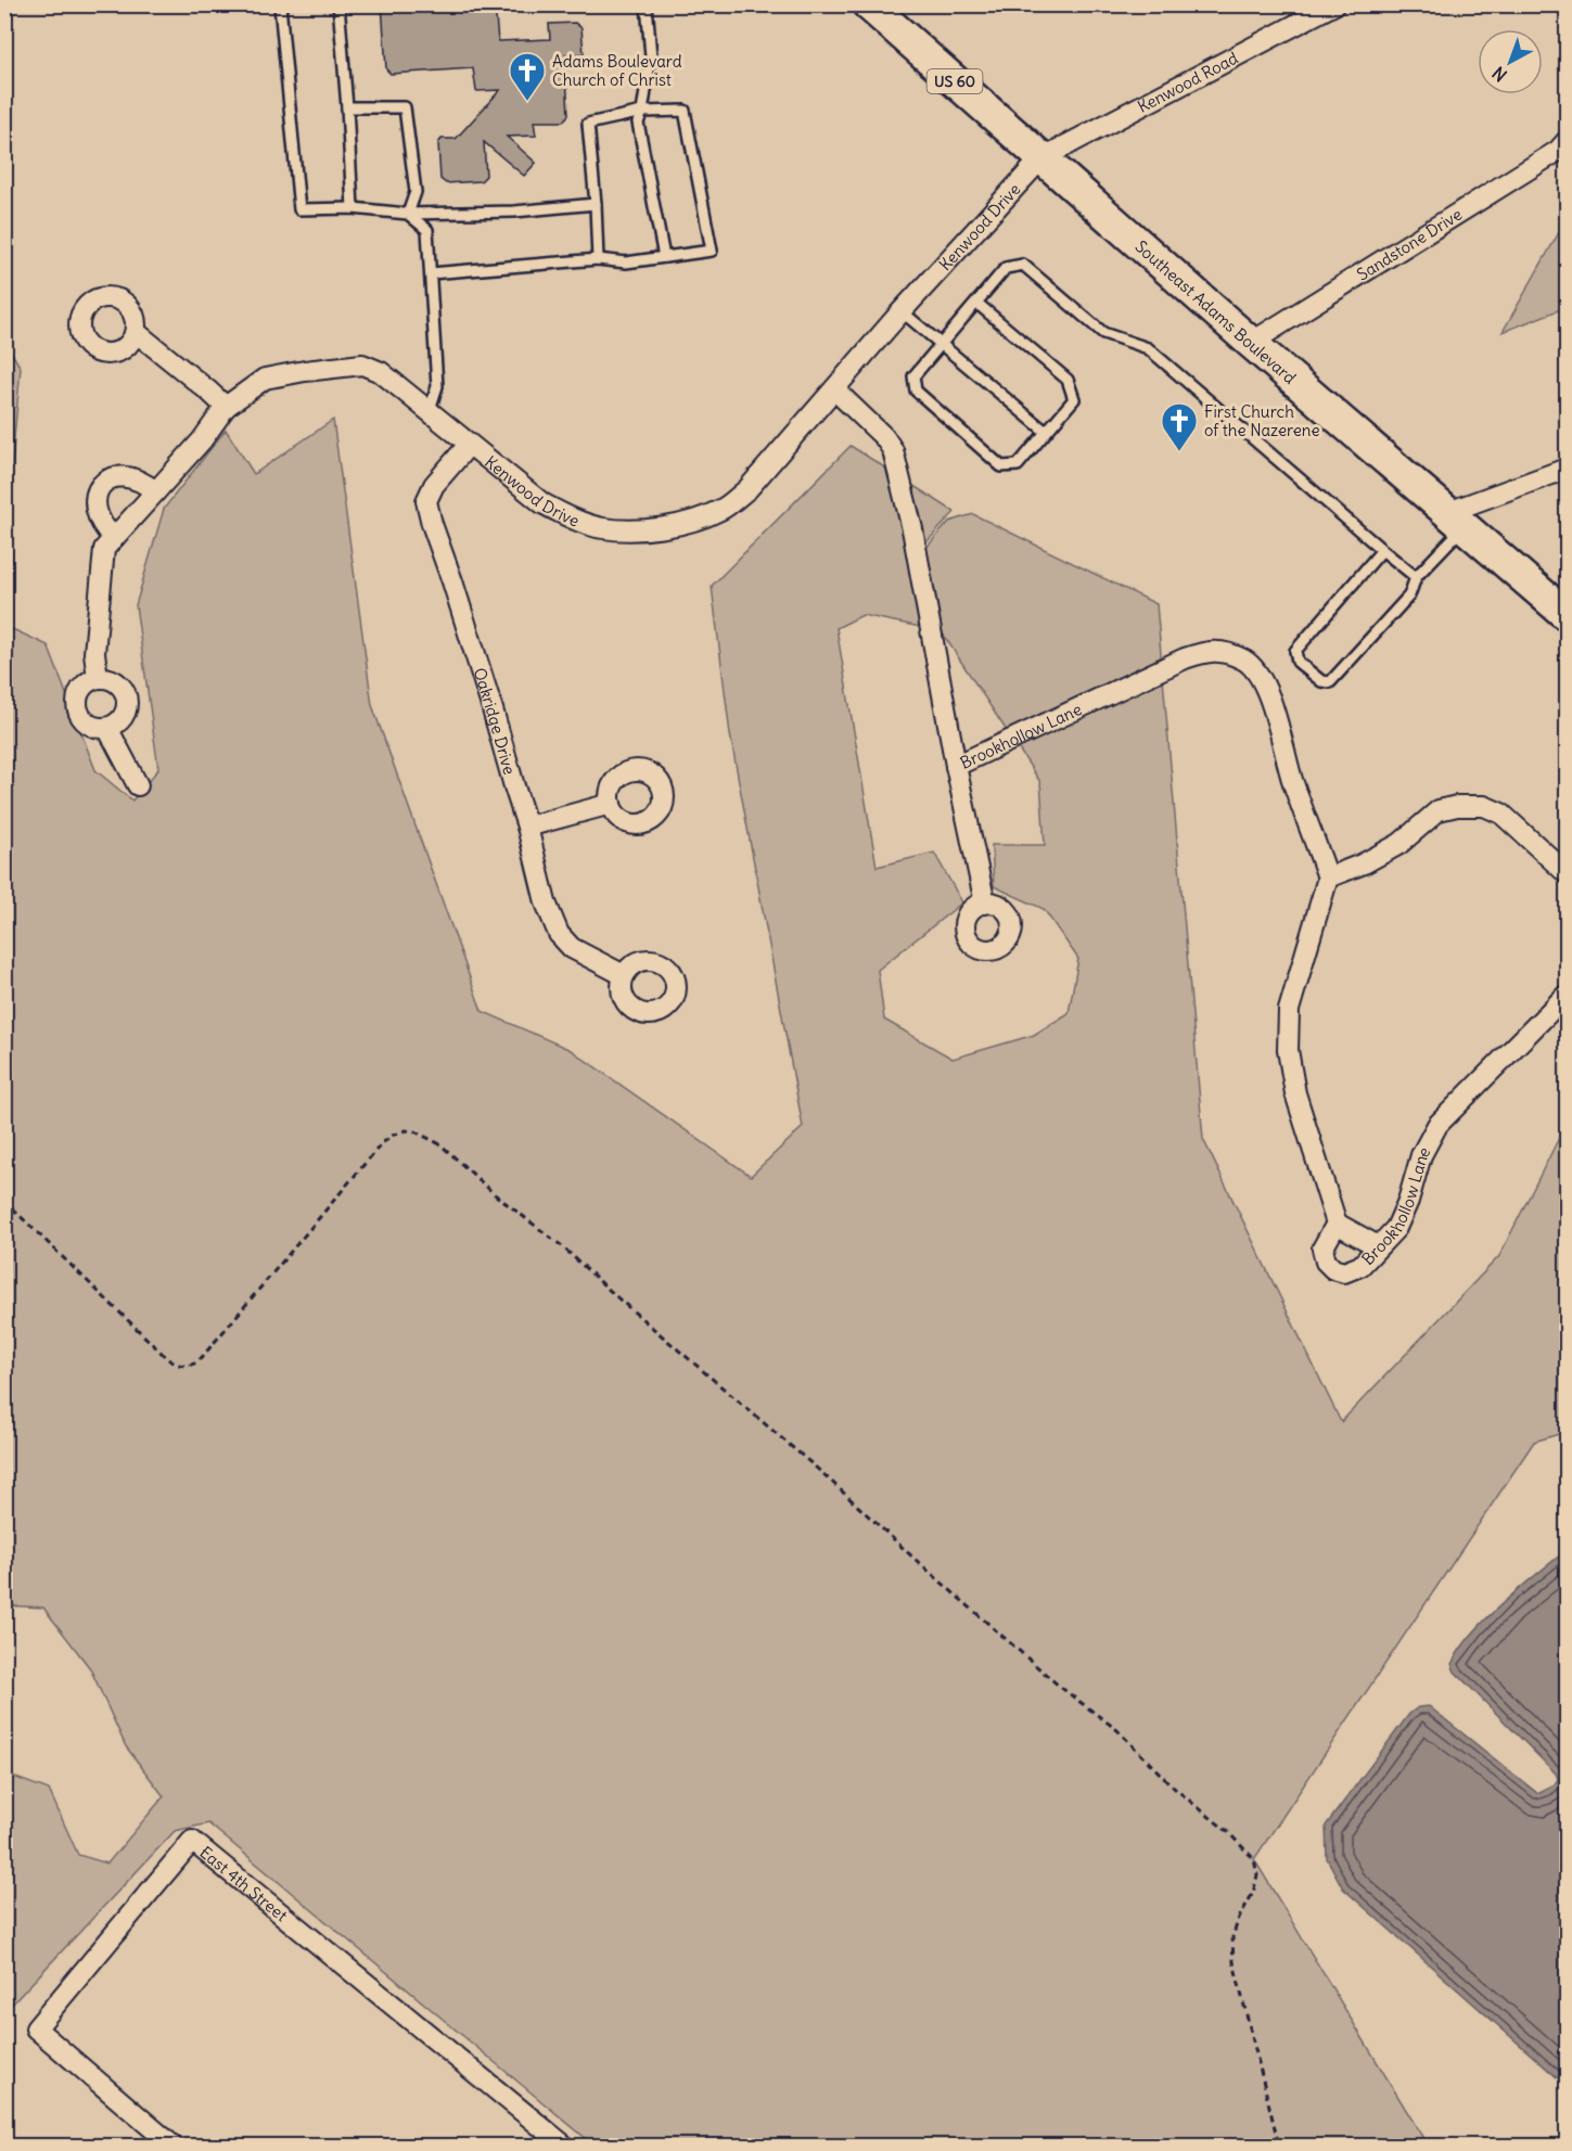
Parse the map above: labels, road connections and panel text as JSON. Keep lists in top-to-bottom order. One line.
{"streets":{"main road":["US 60","Southeast Adams Boulevard"],"street":["Kenwood Road","Kenwood Drive","Sandstone Drive","Oakridge Drive","Brookhollow Lane","East 4th Street"]},"crossings":[["Kenwood Road","Kenwood Drive"],["Kenwood Road","Southeast Adams Boulevard"],["Kenwood Drive","Southeast Adams Boulevard"],["Kenwood Drive","Oakridge Drive"],["Kenwood Drive","Brookhollow Lane"],["Sandstone Drive","Southeast Adams Boulevard"]],"places":{"church":["Adams Boulevard Church of Christ","First Church of the Nazerene"]},"north":"bottom left"}
